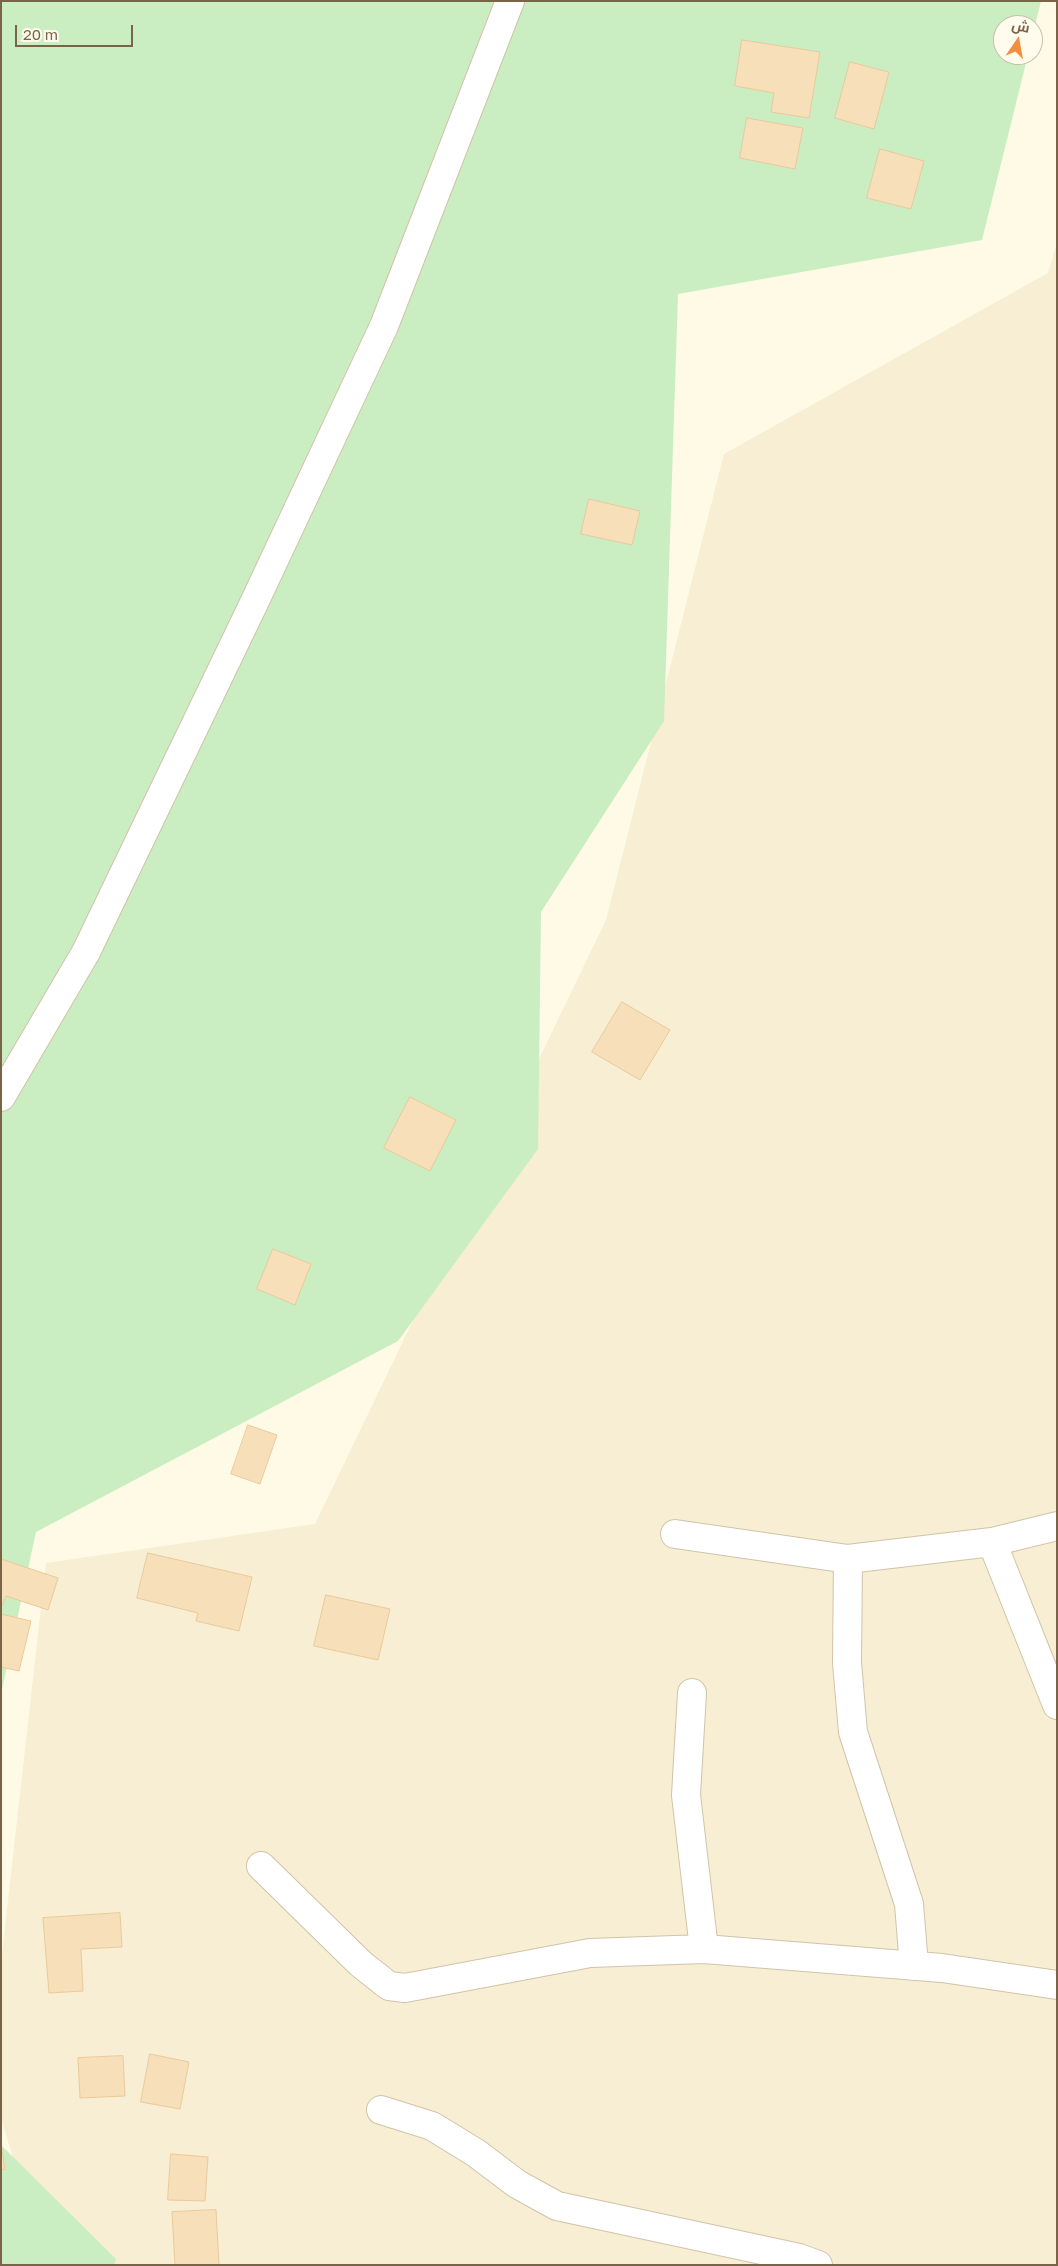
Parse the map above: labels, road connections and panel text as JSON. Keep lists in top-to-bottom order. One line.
{"scale_bar":"20 m","north":"top"}
